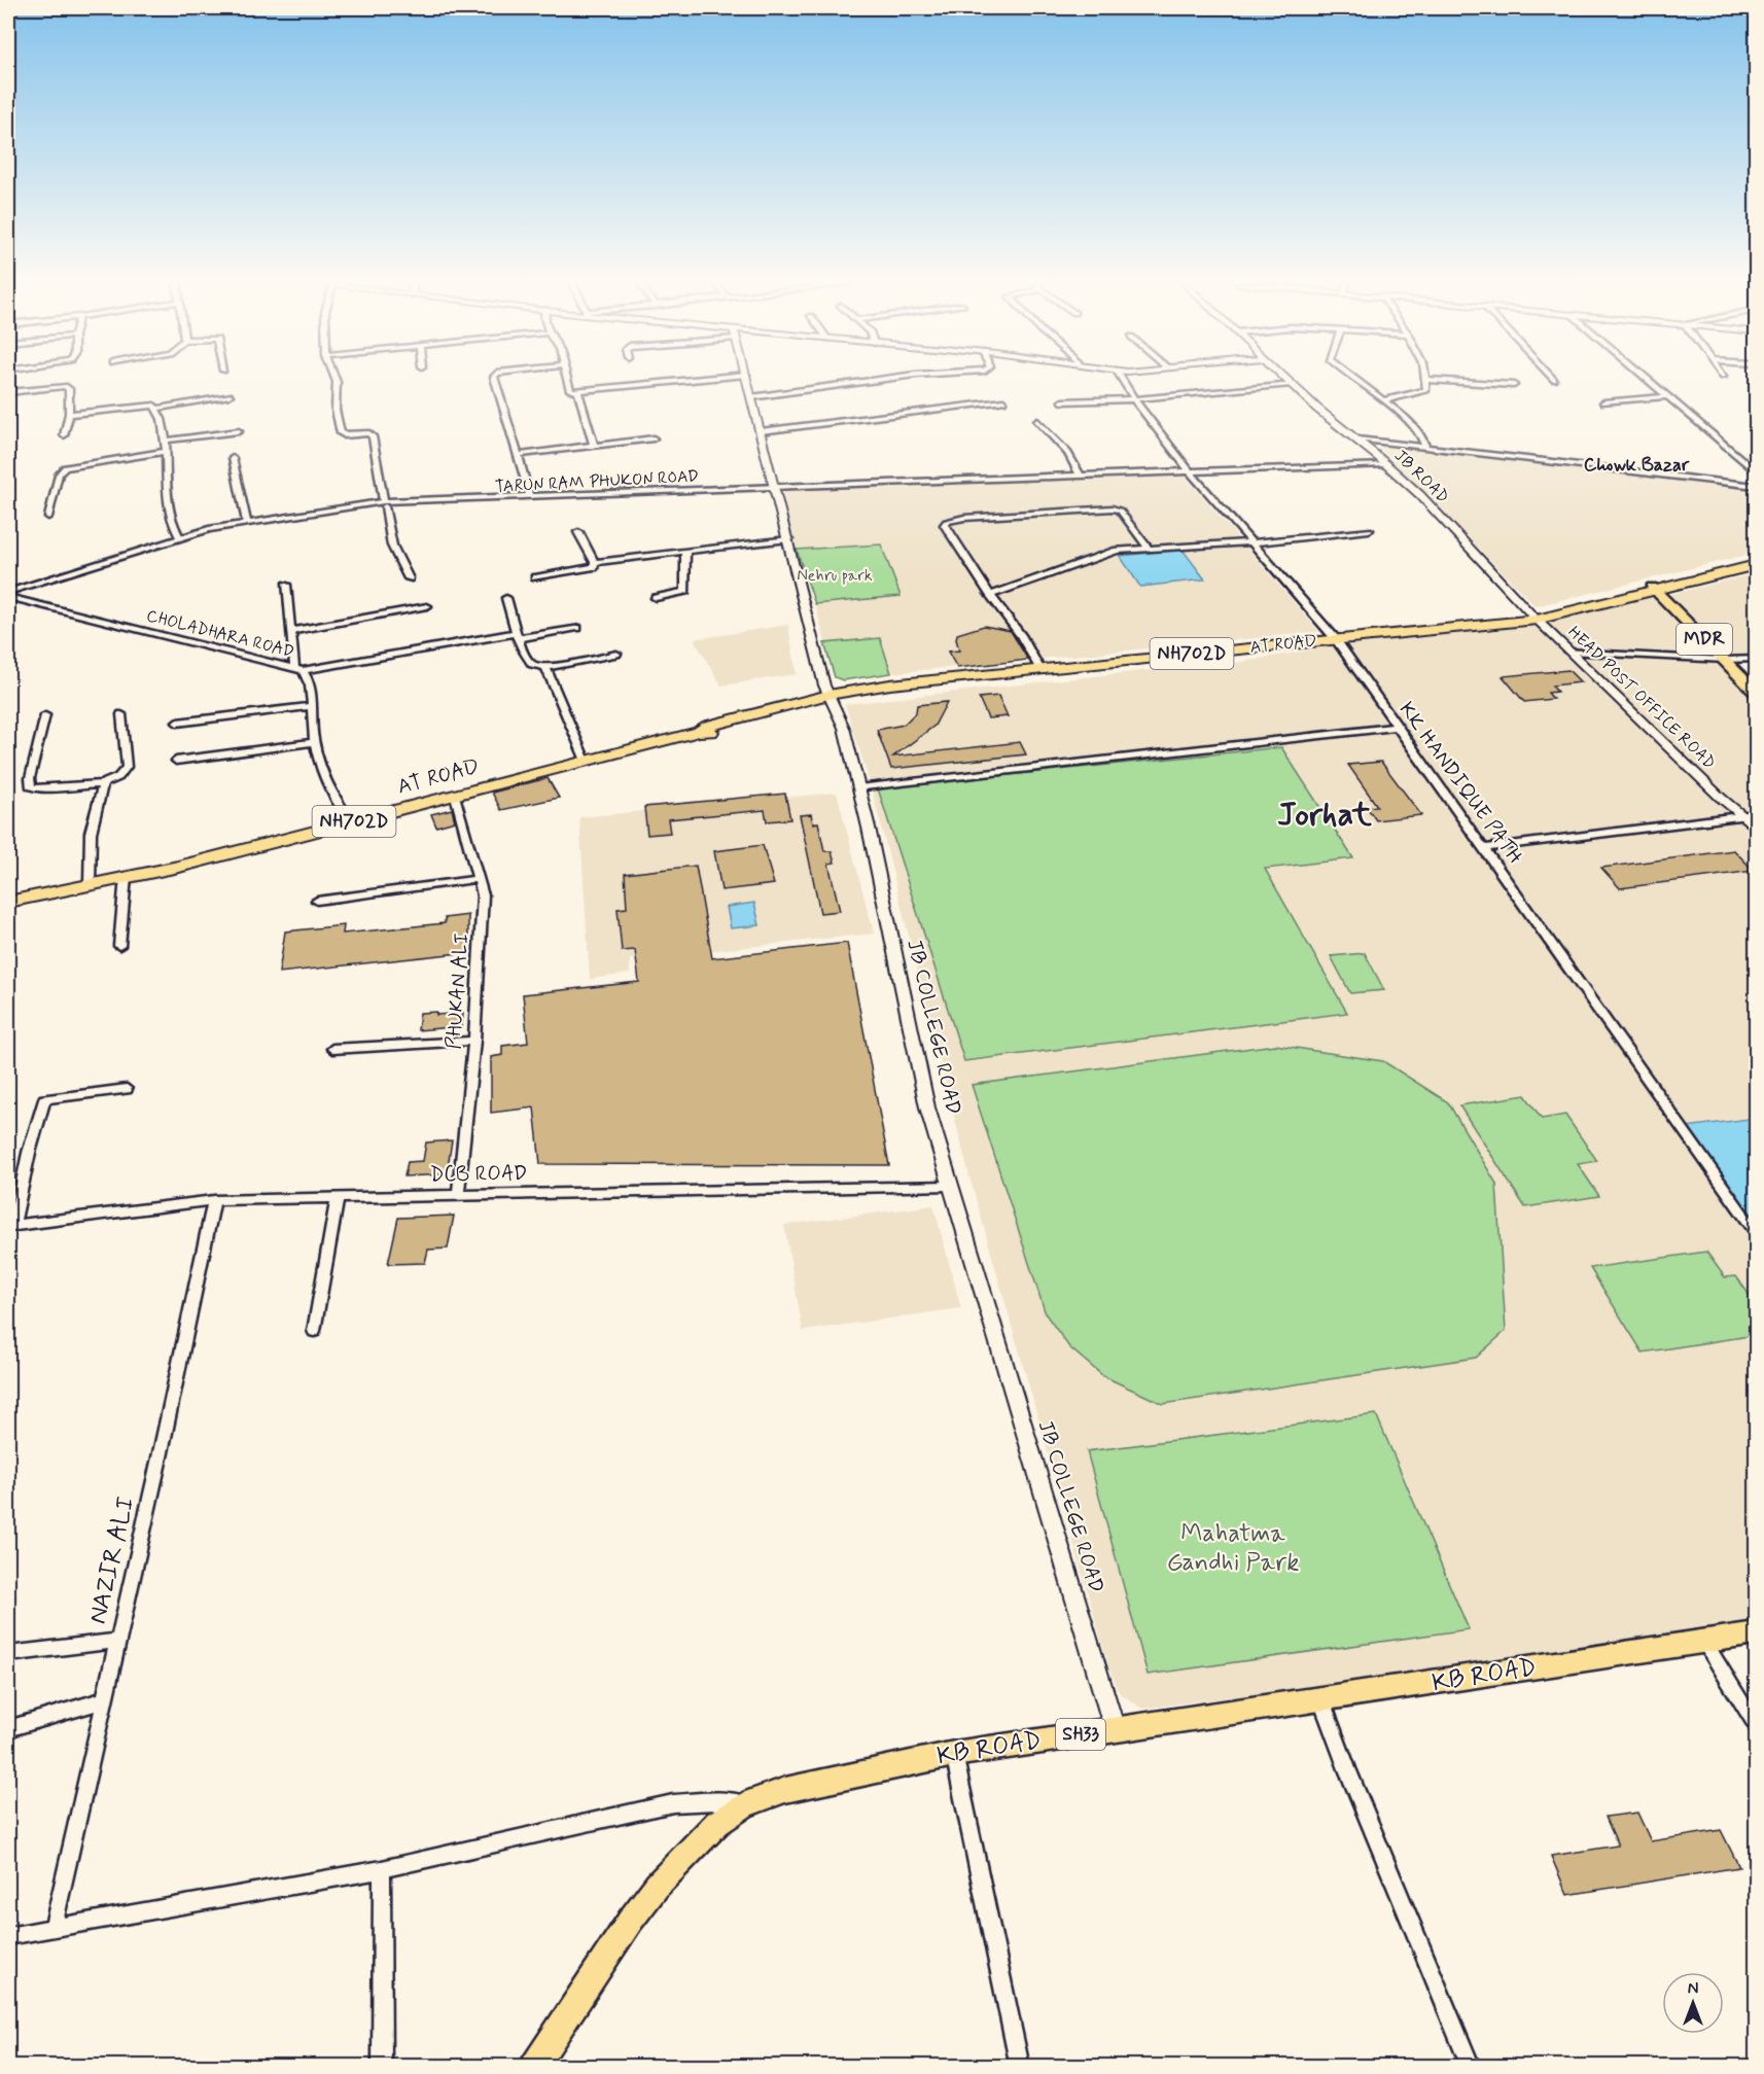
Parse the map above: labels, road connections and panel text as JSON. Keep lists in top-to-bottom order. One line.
{"streets":{"highway":["AT ROAD","NH702D"],"main road":["MDR","KB ROAD","SH33"],"street":["JB ROAD","TARUN RAM PHUKON ROAD","CHOLADHARA ROAD","HEAD POST OFFICE ROAD","KK HANDIQUE PATH","PHUKAN ALI","JB COLLEGE ROAD","DCB ROAD","NAZIR ALI"]},"crossings":[["JB ROAD","TARUN RAM PHUKON ROAD"],["JB ROAD","AT ROAD"],["JB ROAD","HEAD POST OFFICE ROAD"],["TARUN RAM PHUKON ROAD","CHOLADHARA ROAD"],["TARUN RAM PHUKON ROAD","KK HANDIQUE PATH"],["TARUN RAM PHUKON ROAD","JB COLLEGE ROAD"],["CHOLADHARA ROAD","AT ROAD"],["MDR","AT ROAD"],["AT ROAD","HEAD POST OFFICE ROAD"],["AT ROAD","KK HANDIQUE PATH"],["AT ROAD","PHUKAN ALI"],["AT ROAD","JB COLLEGE ROAD"],["PHUKAN ALI","DCB ROAD"],["JB COLLEGE ROAD","DCB ROAD"],["JB COLLEGE ROAD","KB ROAD"],["DCB ROAD","NAZIR ALI"]],"districts":["Chowk Bazar","Jorhat"],"parks":["Nehru park","Mahatma Gandhi Park"],"north":"top"}
